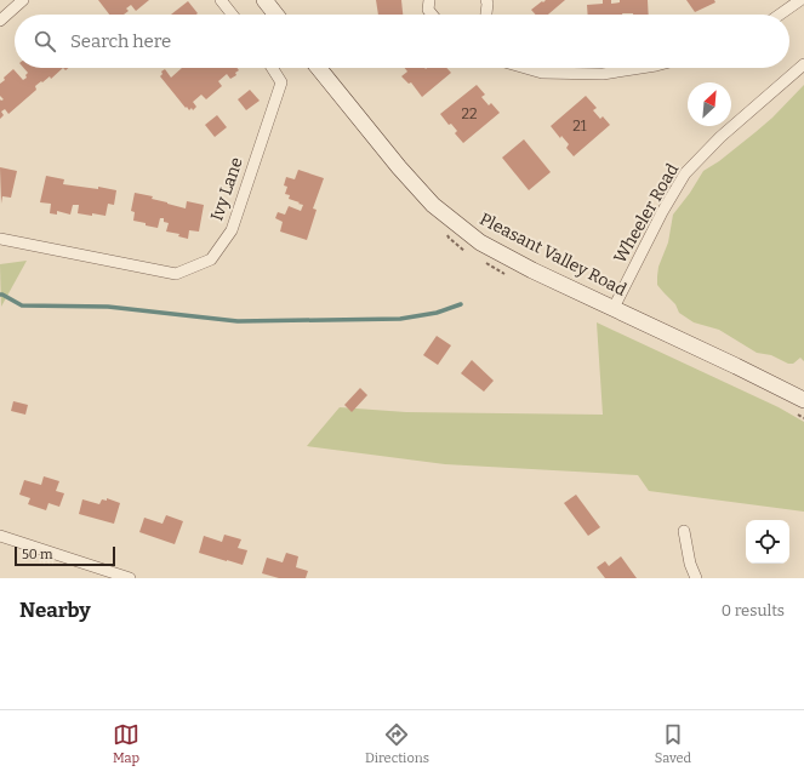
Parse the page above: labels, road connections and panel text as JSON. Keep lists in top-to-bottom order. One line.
{"streets":{"main road":["Pleasant Valley Road"],"street":["Ivy Lane","Wheeler Road"]},"crossings":[["Wheeler Road","Pleasant Valley Road"]],"house_numbers":["22","21"],"scale_bar":"50 m","north":"top right","page":{"search":"Search here","scale":"50 m","heading":["Nearby","0 results"],"nav":["Map","Directions","Saved"]}}
